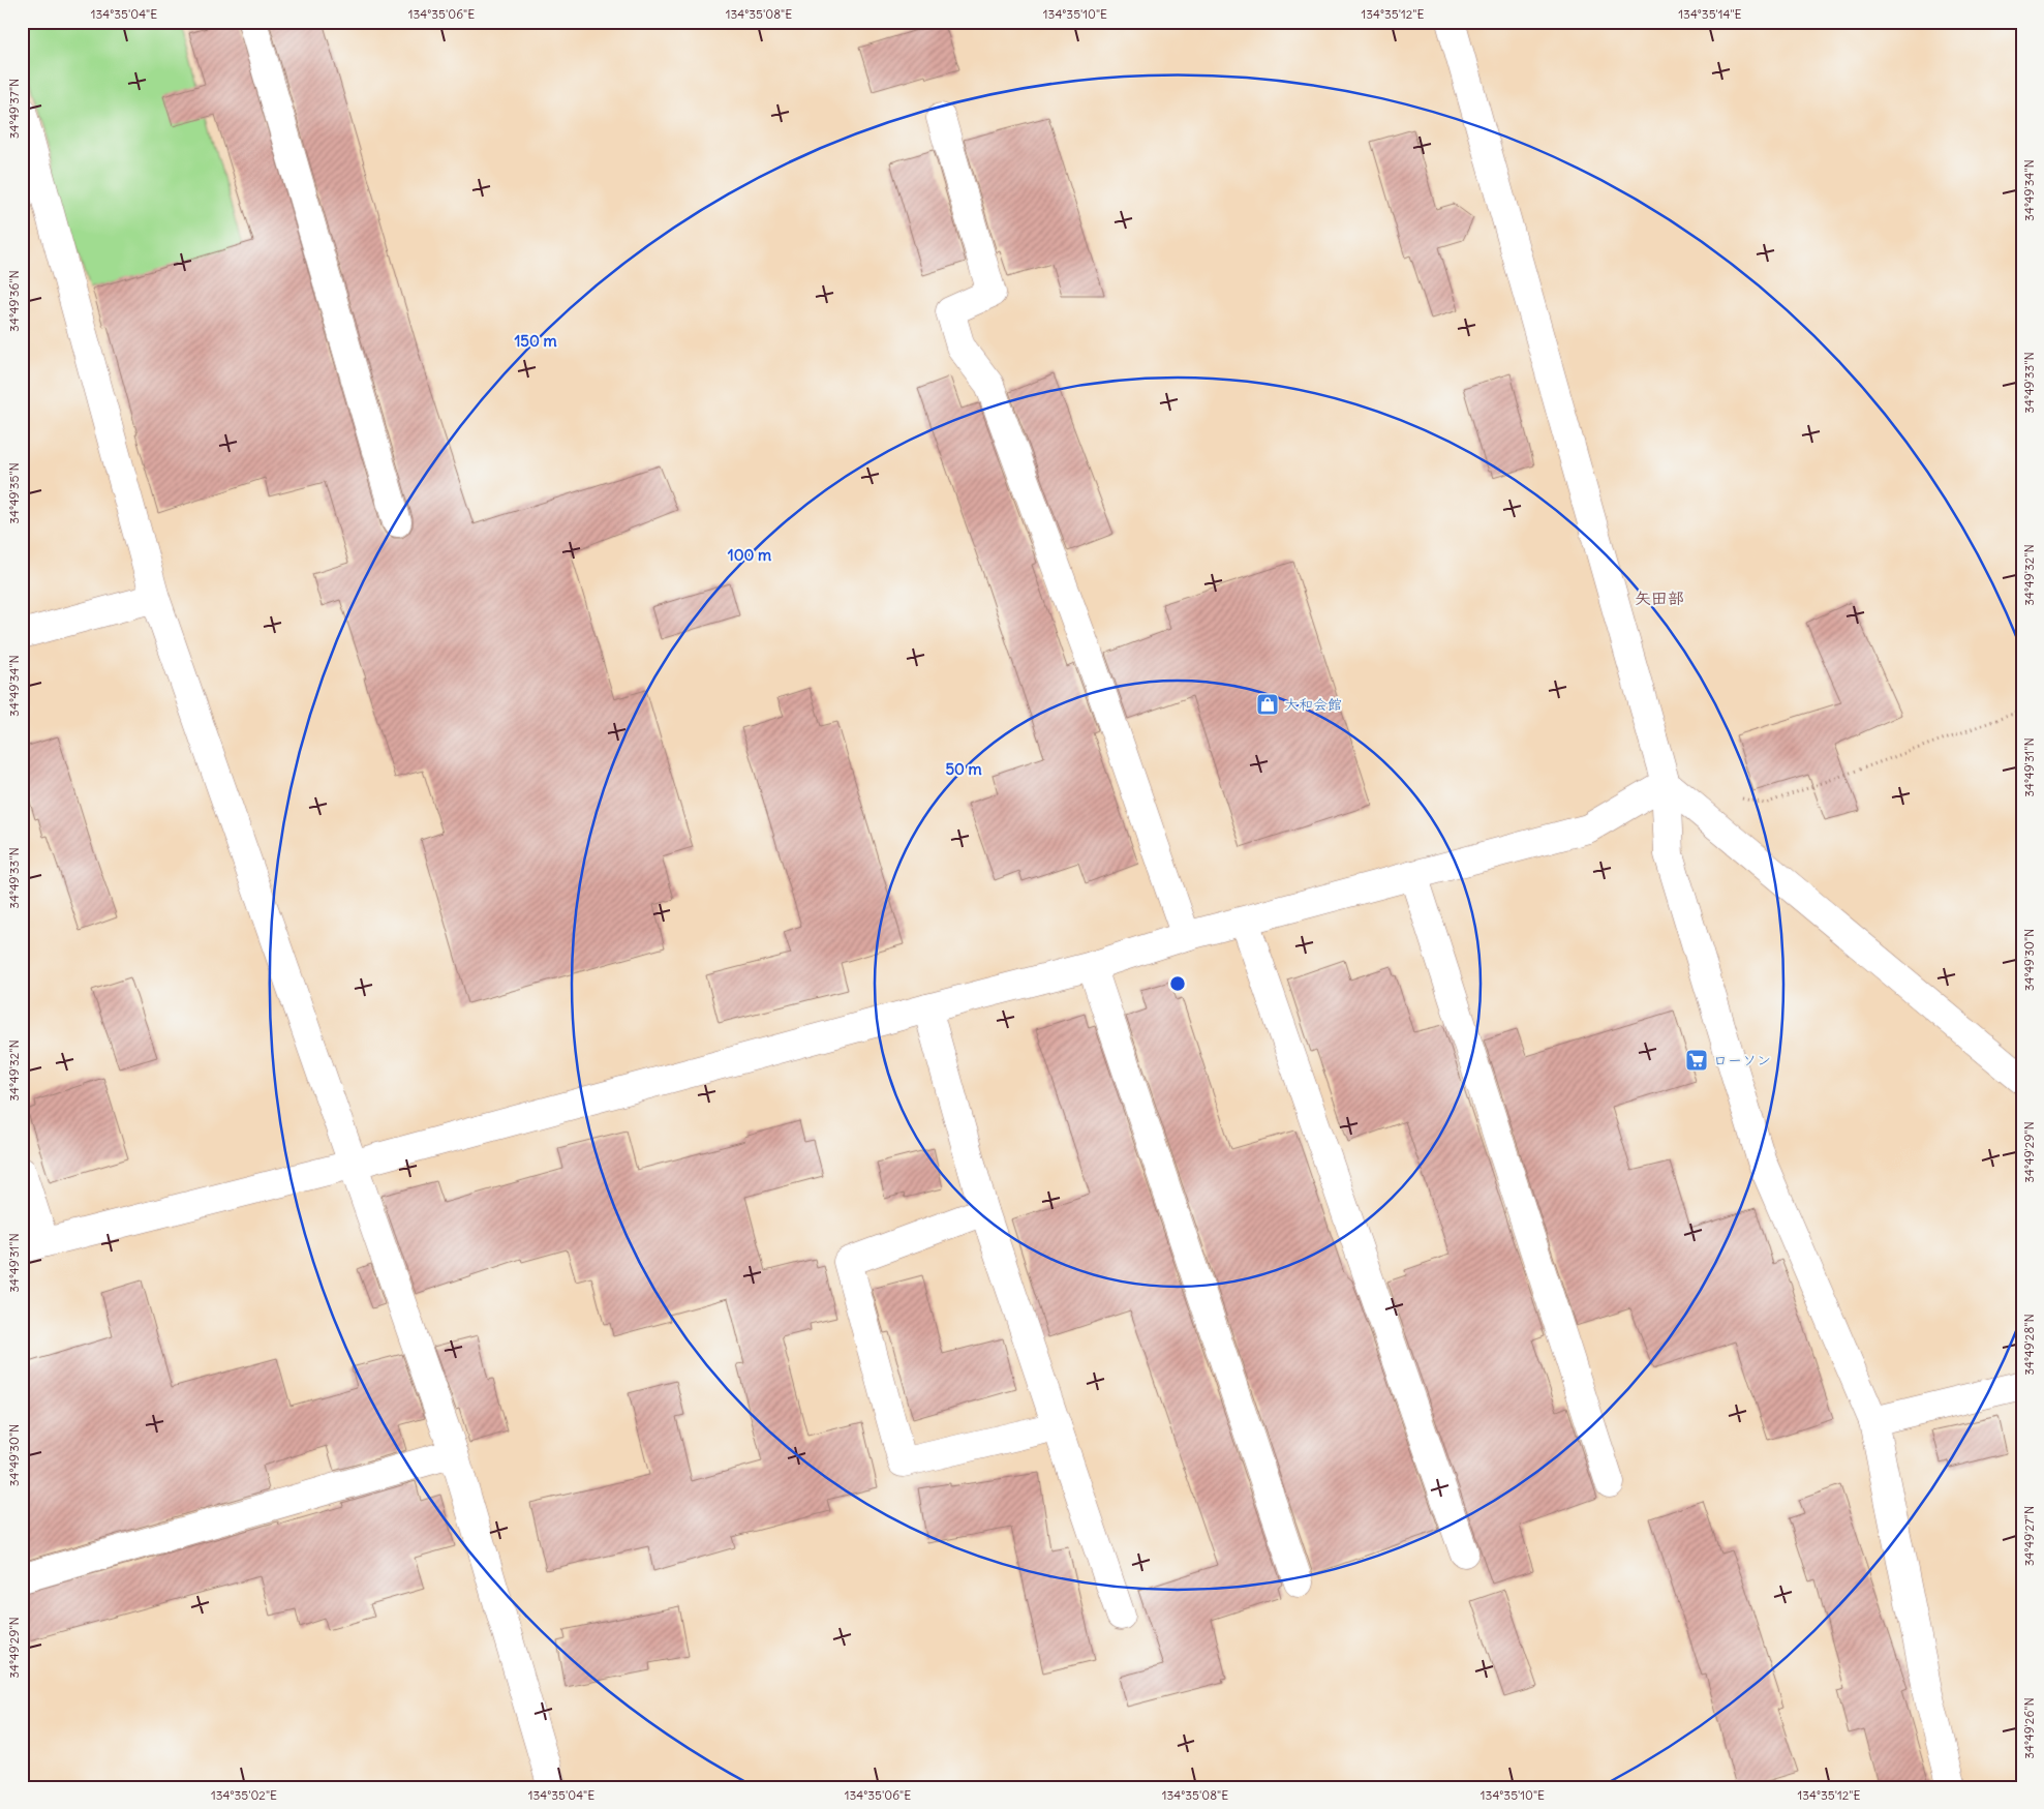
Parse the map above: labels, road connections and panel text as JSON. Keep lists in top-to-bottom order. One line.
{"districts":["矢田部"],"places":{"shop":["大和会館"],"supermarket":["ローソン"]},"coordinates":["134°35'04\"E","134°35'06\"E","134°35'08\"E","134°35'10\"E","134°35'12\"E","134°35'14\"E","34°49'37\"N","34°49'34\"N","34°49'36\"N","34°49'33\"N","34°49'35\"N","34°49'32\"N","34°49'31\"N","34°49'30\"N","34°49'29\"N","34°49'28\"N","34°49'27\"N","34°49'26\"N","134°35'02\"E"],"rings":["150 m","100 m","50 m"]}
